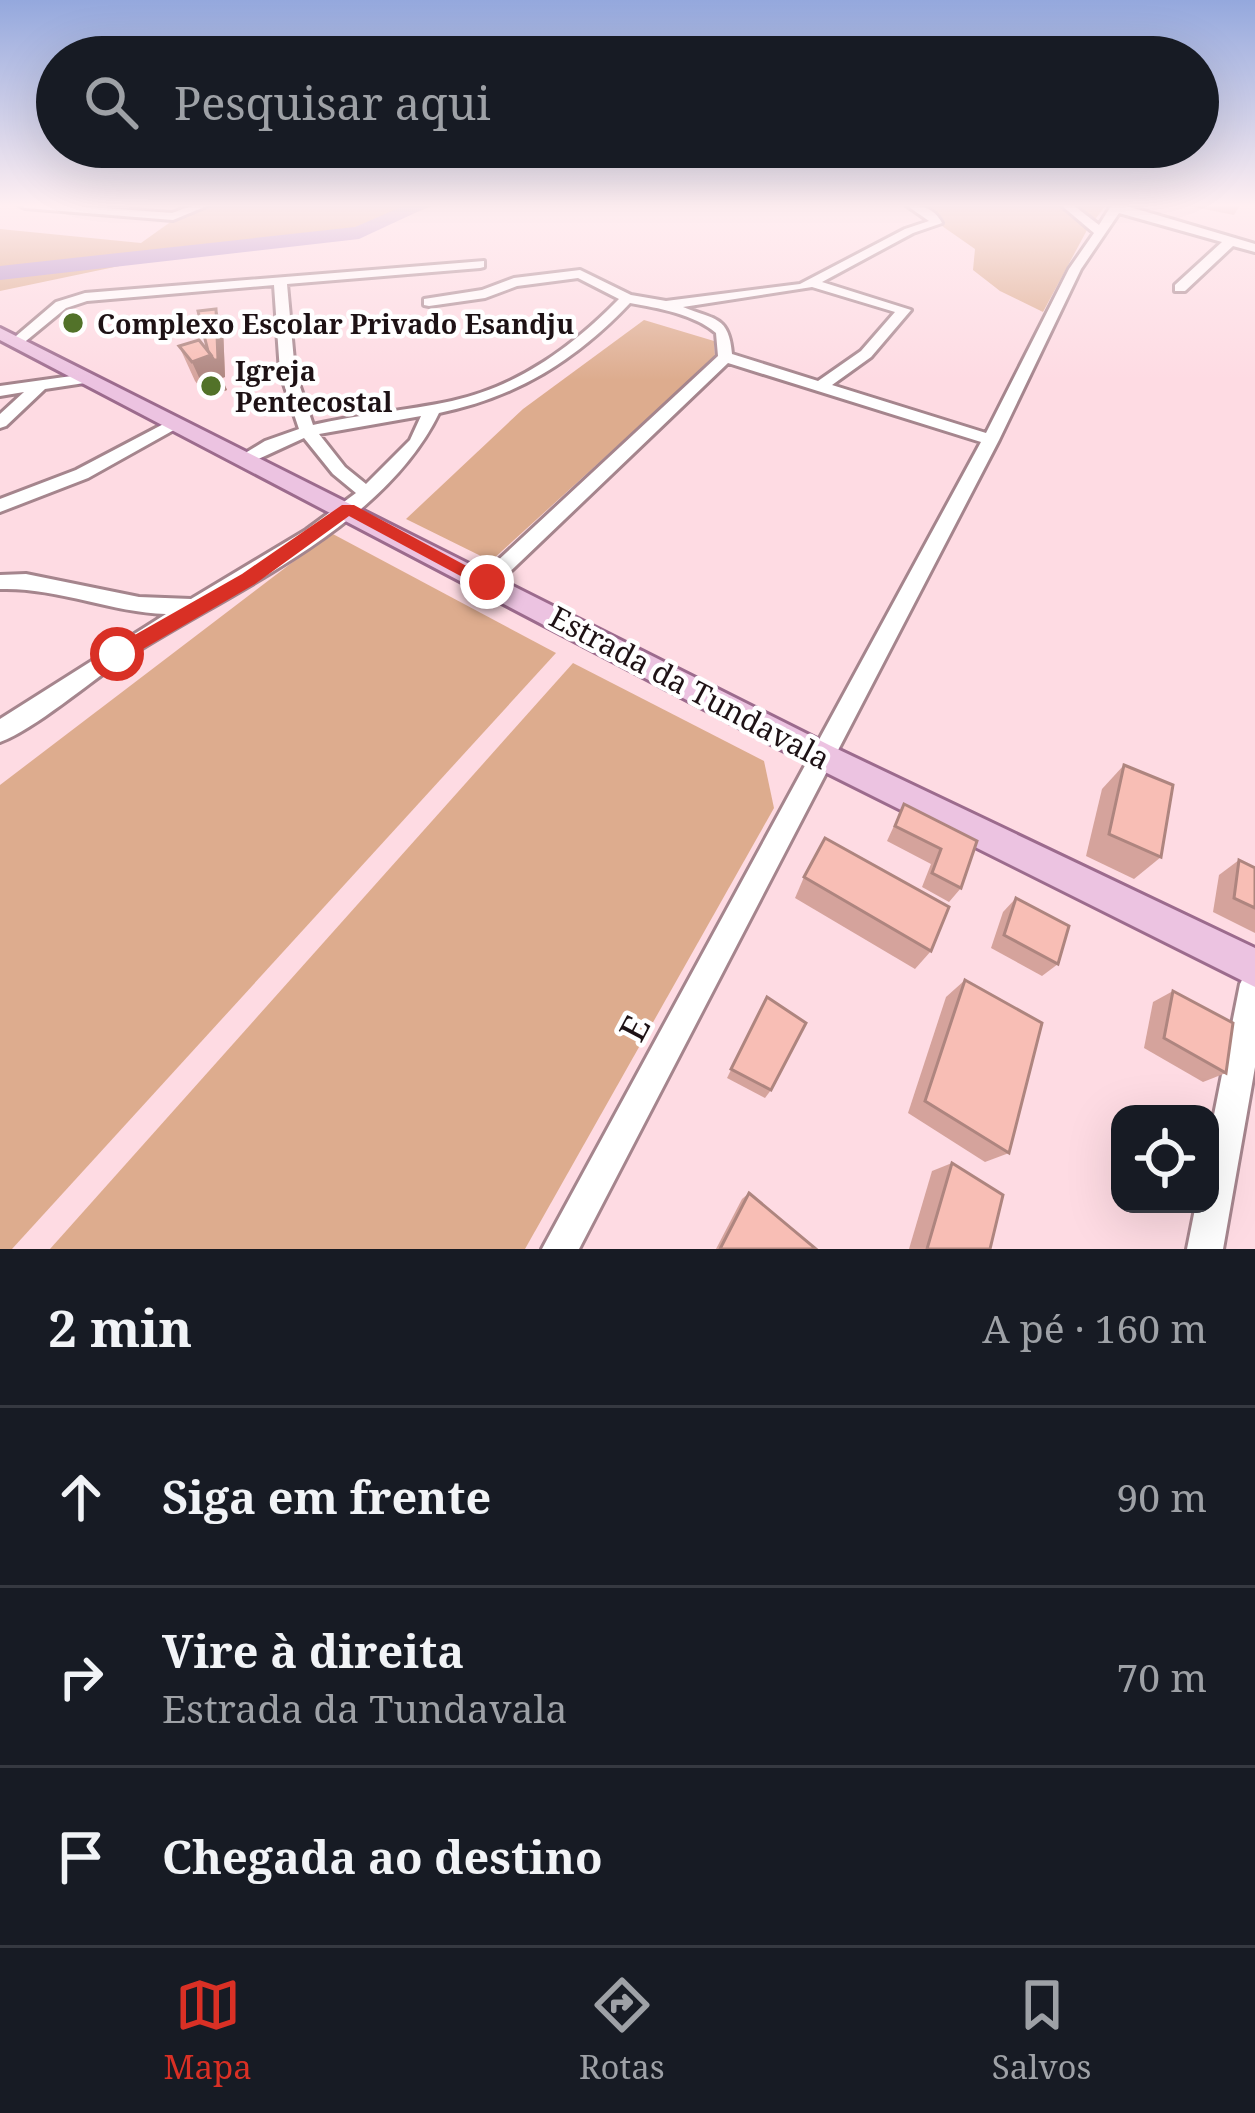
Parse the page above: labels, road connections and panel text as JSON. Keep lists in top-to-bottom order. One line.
{"streets":{"main road":["Estrada da Tundavala"],"street":["E"]},"crossings":[["Estrada da Tundavala","E"]],"places":["Complexo Escolar Privado Esandju","Igreja Pentecostal"],"page":{"search":"Pesquisar aqui","heading":["2 min","A pé · 160 m"],"list":[["Siga em frente","90 m"],["Vire à direita","Estrada da Tundavala","70 m"],"Chegada ao destino"],"nav":["Mapa","Rotas","Salvos"]}}
